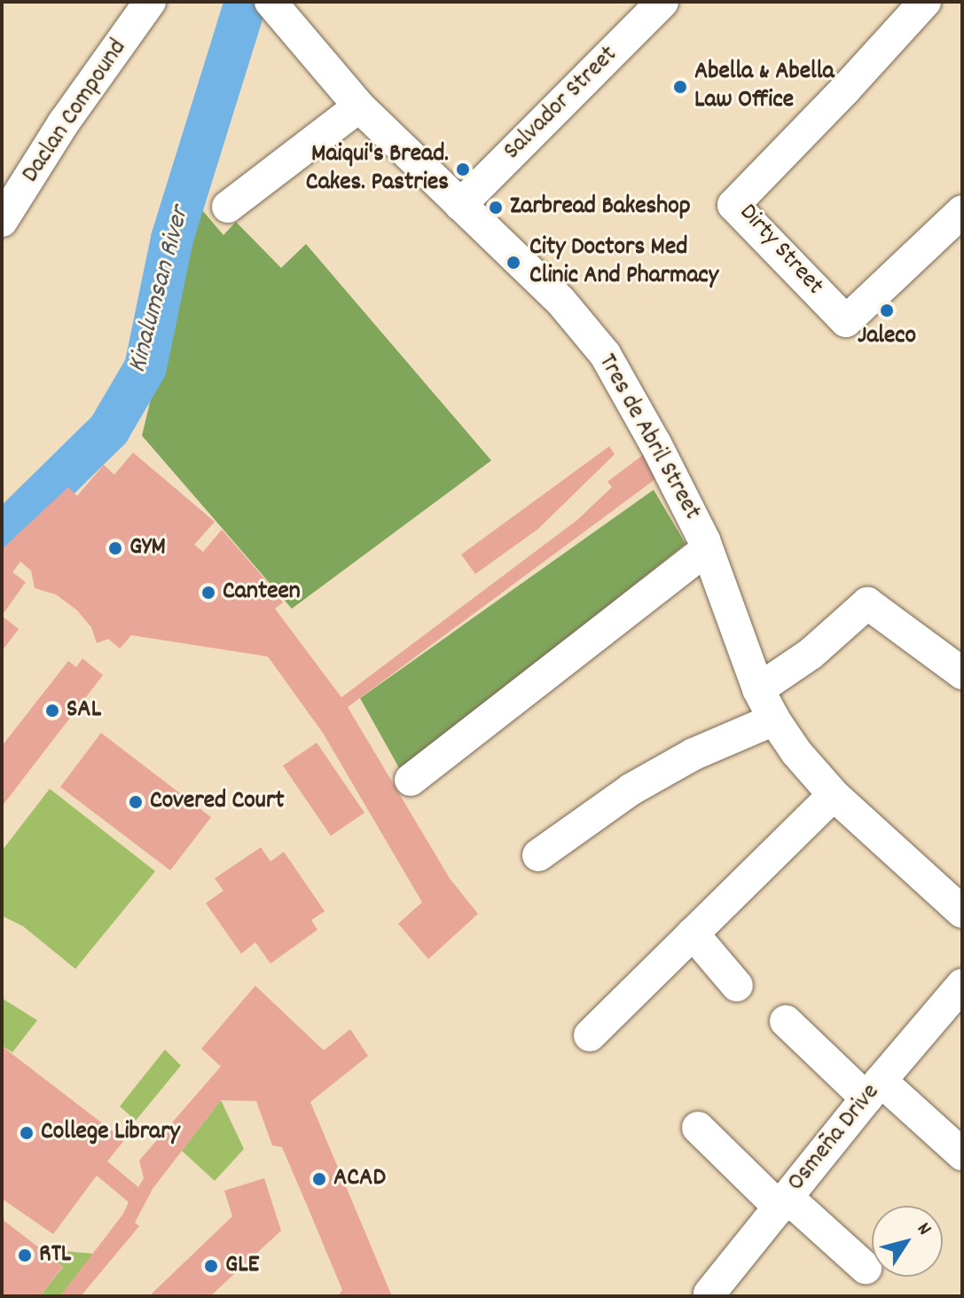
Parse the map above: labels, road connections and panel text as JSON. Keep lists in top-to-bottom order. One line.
{"streets":{"street":["Salvador Street","Daclan Compound","Dirty Street","Tres de Abril Street","Osmeña Drive"]},"crossings":[["Salvador Street","Tres de Abril Street"]],"water":["Kinalumsan River"],"places":["Abella & Abella Law Office","Maiqui's Bread. Cakes. Pastries","Zarbread Bakeshop","City Doctors Med Clinic And Pharmacy","Jaleco","GYM","Canteen","SAL","Covered Court","College Library","ACAD","RTL","GLE"],"north":"top right"}
